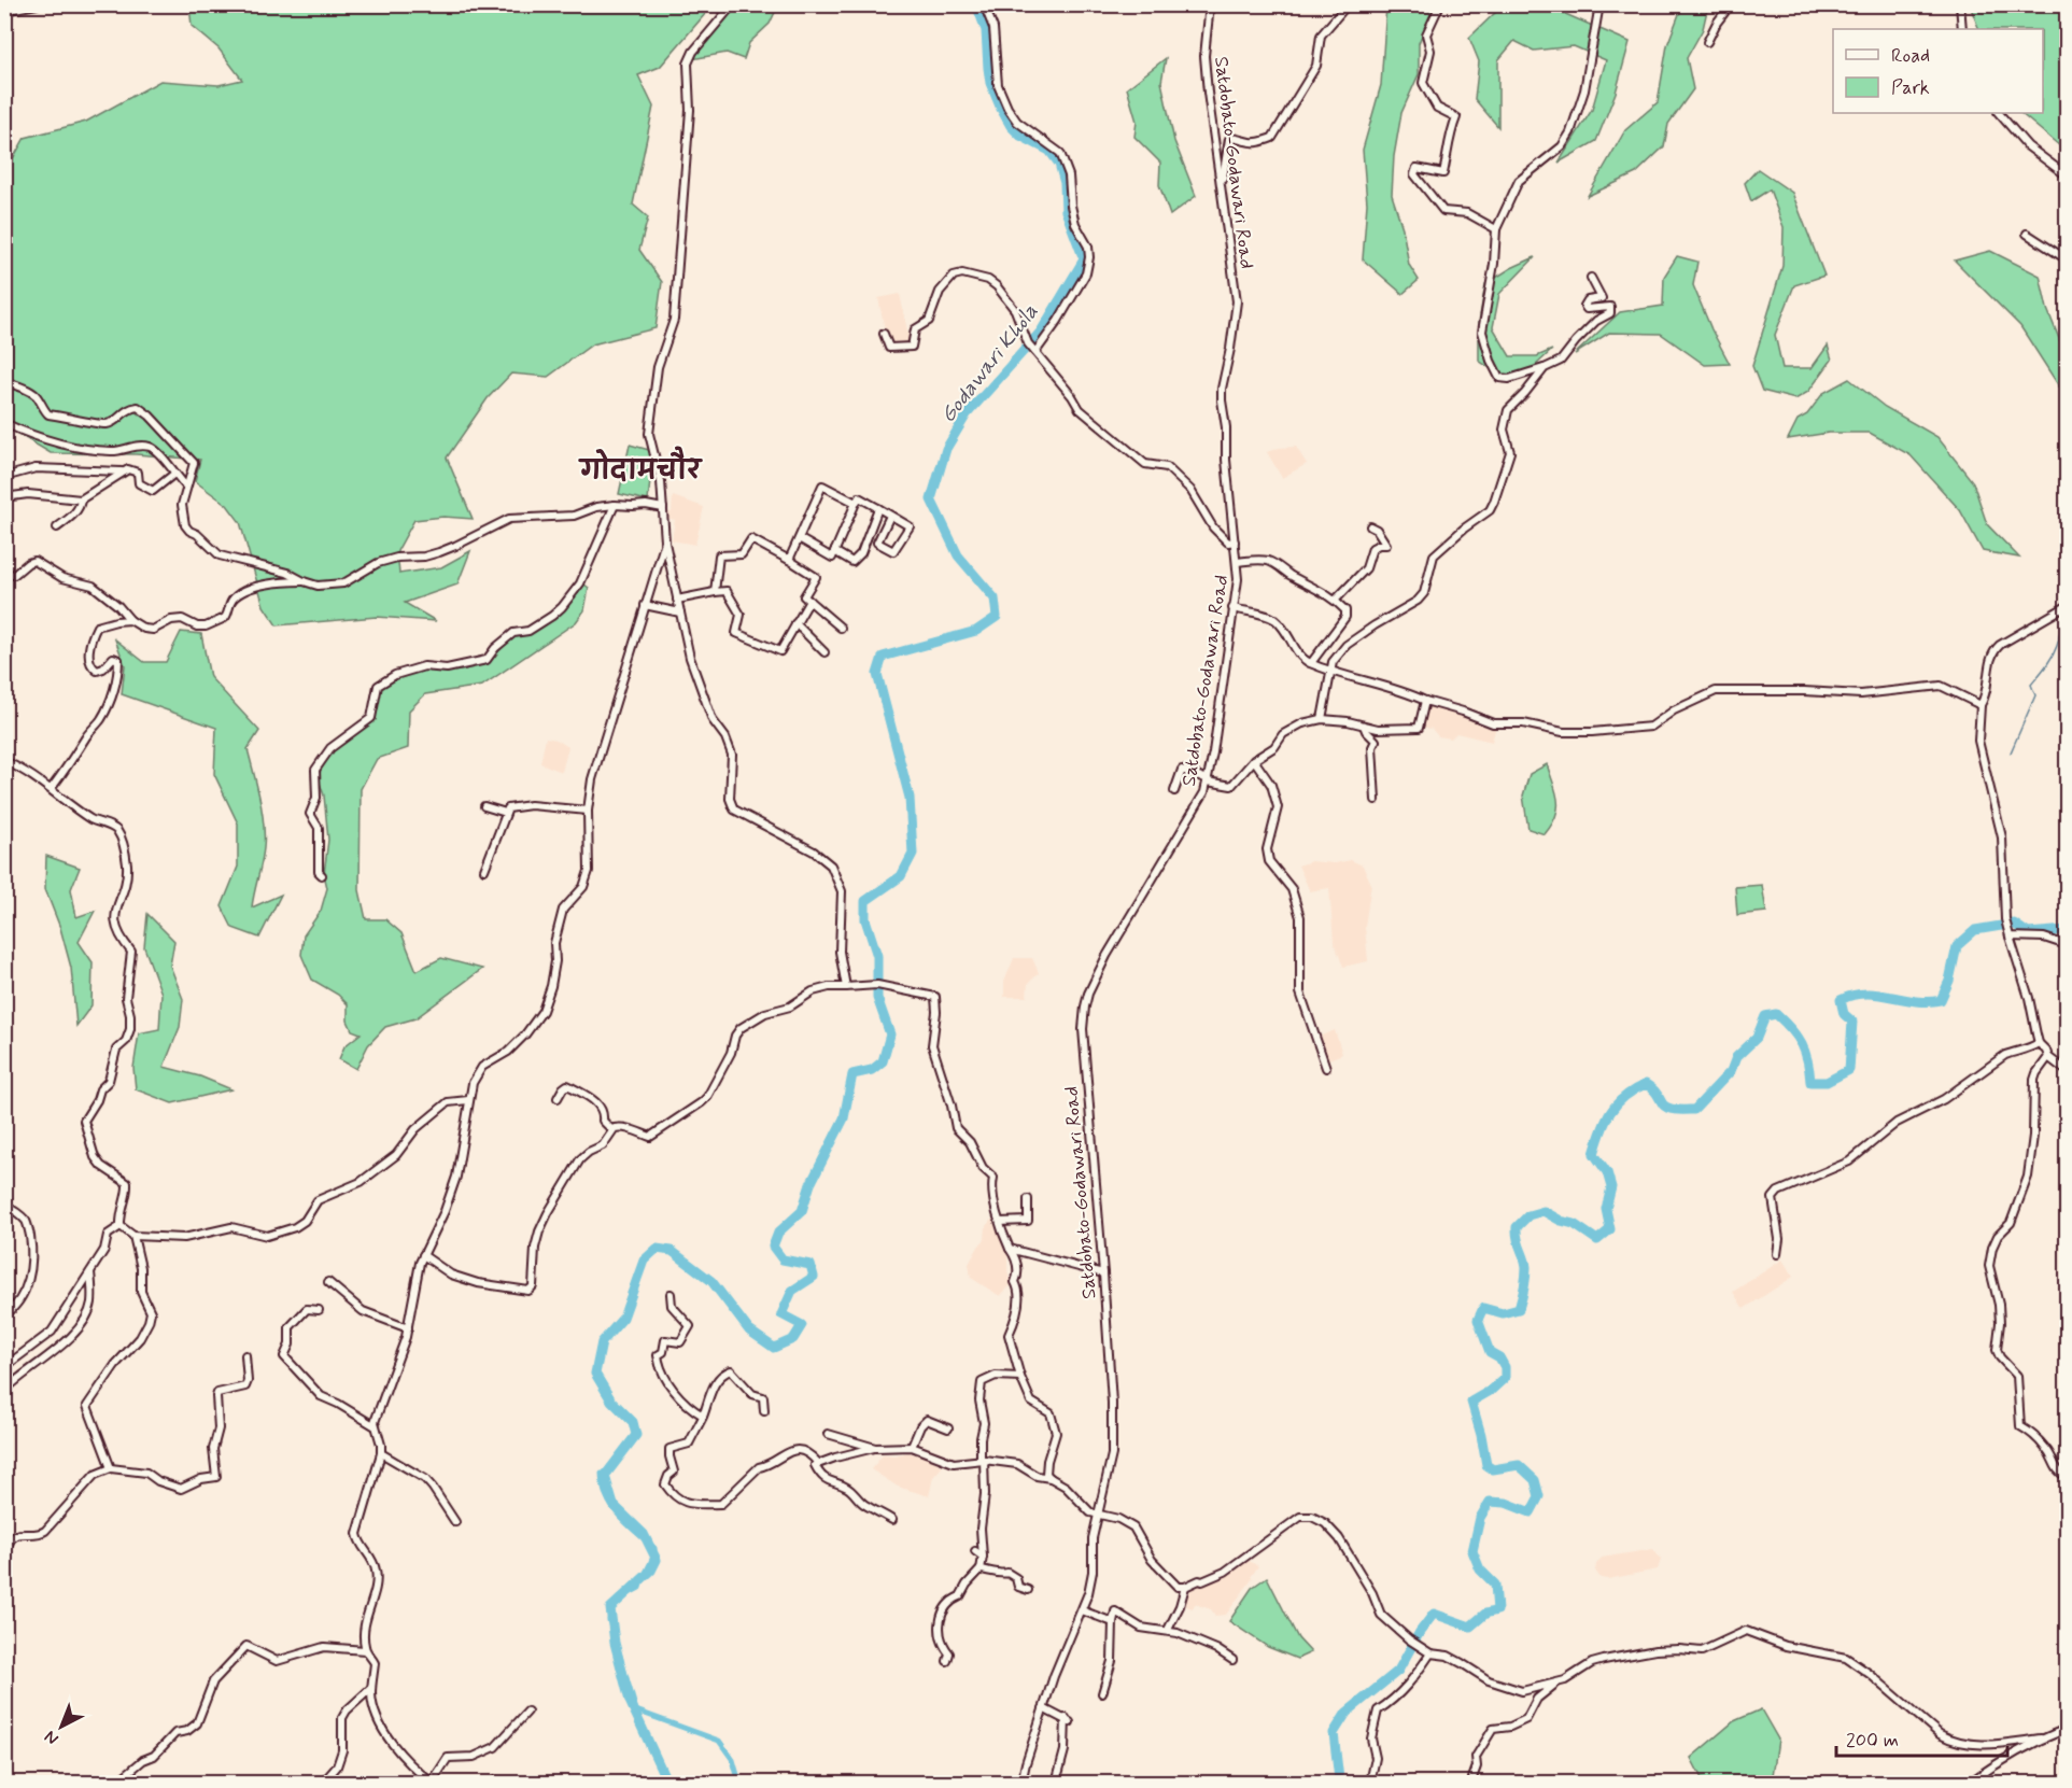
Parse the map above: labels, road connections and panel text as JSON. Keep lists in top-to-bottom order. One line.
{"streets":{"street":["Satdobato-Godawari Road"]},"districts":["गोदामचौर"],"water":["Godawari Khola"],"legend":["Road","Park"],"scale_bar":"200 m","north":"bottom left"}
